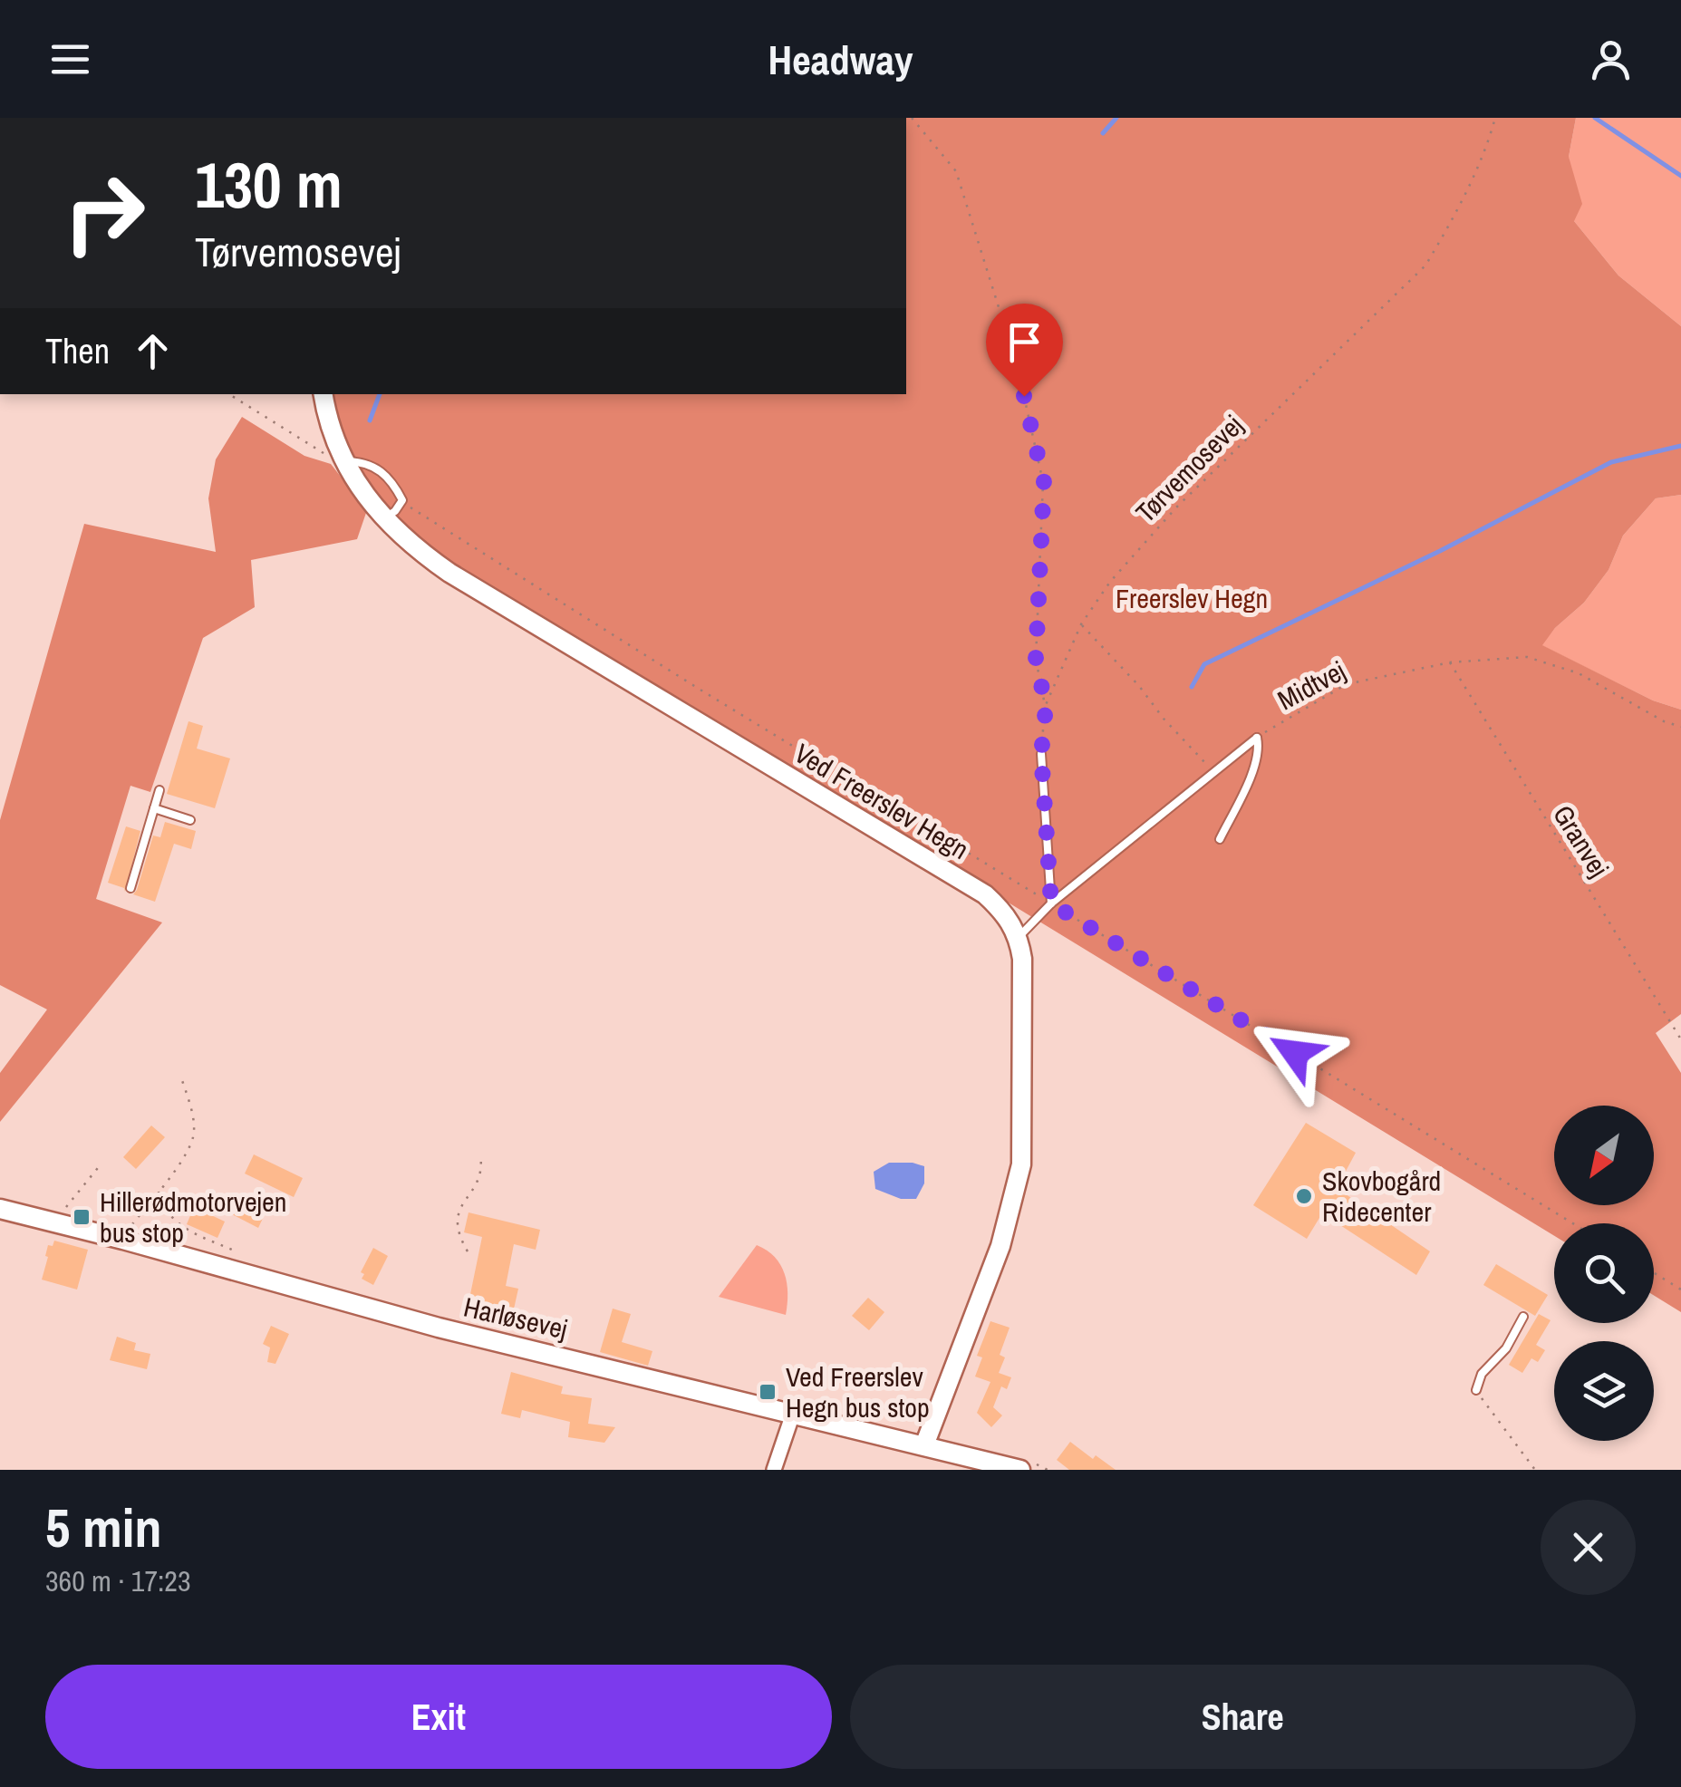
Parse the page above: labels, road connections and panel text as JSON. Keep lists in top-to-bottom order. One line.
{"streets":{"street":["Ved Freerslev Hegn","Harløsevej"],"lane":["Midtvej"],"path":["Tørvemosevej","Granvej"]},"crossings":[["Midtvej","Ved Freerslev Hegn"],["Midtvej","Granvej"]],"parks":["Freerslev Hegn"],"places":{"other":["Skovbogård Ridecenter"],"transit":["Hillerødmotorvejen bus stop","Ved Freerslev Hegn bus stop"]},"north":"bottom left","page":{"header":"Headway","turn":["130 m","Tørvemosevej"],"then":"Then","heading":["5 min","360 m · 17:23"],"buttons":["Exit","Share"]}}
